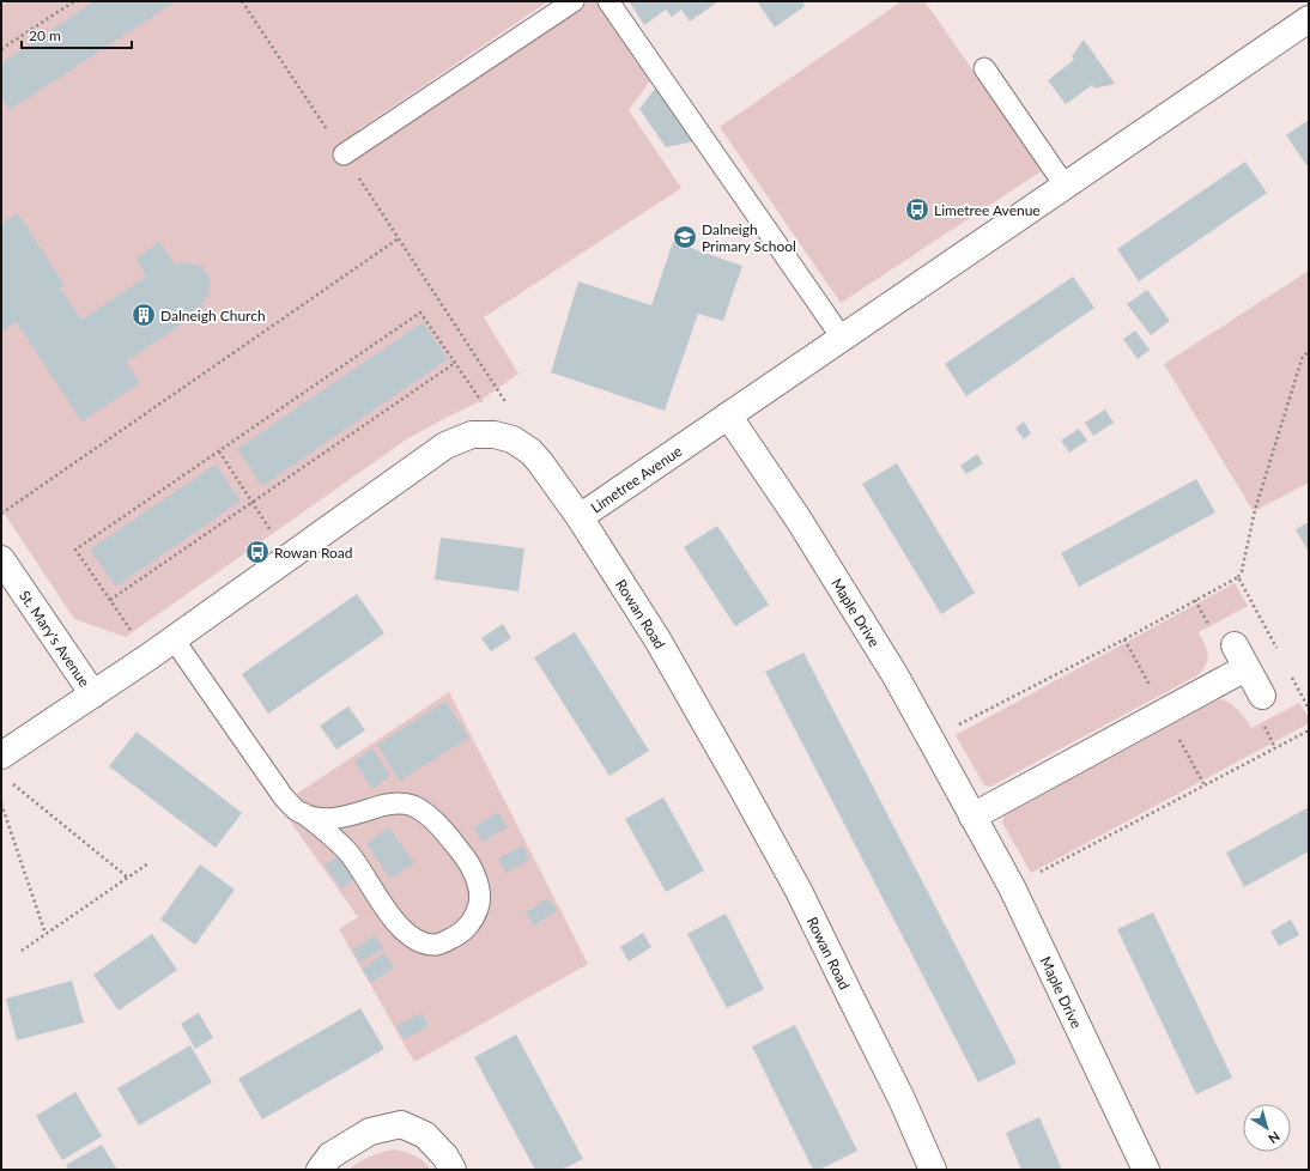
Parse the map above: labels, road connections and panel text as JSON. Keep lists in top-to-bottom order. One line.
{"streets":{"street":["Limetree Avenue","Rowan Road","Maple Drive","St. Mary's Avenue"]},"crossings":[["Limetree Avenue","Rowan Road"],["Limetree Avenue","Maple Drive"],["Rowan Road","St. Mary's Avenue"]],"places":{"bus stop":["Limetree Avenue","Rowan Road"],"school or university":["Dalneigh Primary School"],"building":["Dalneigh Church"]},"scale_bar":"20 m","north":"bottom right"}
